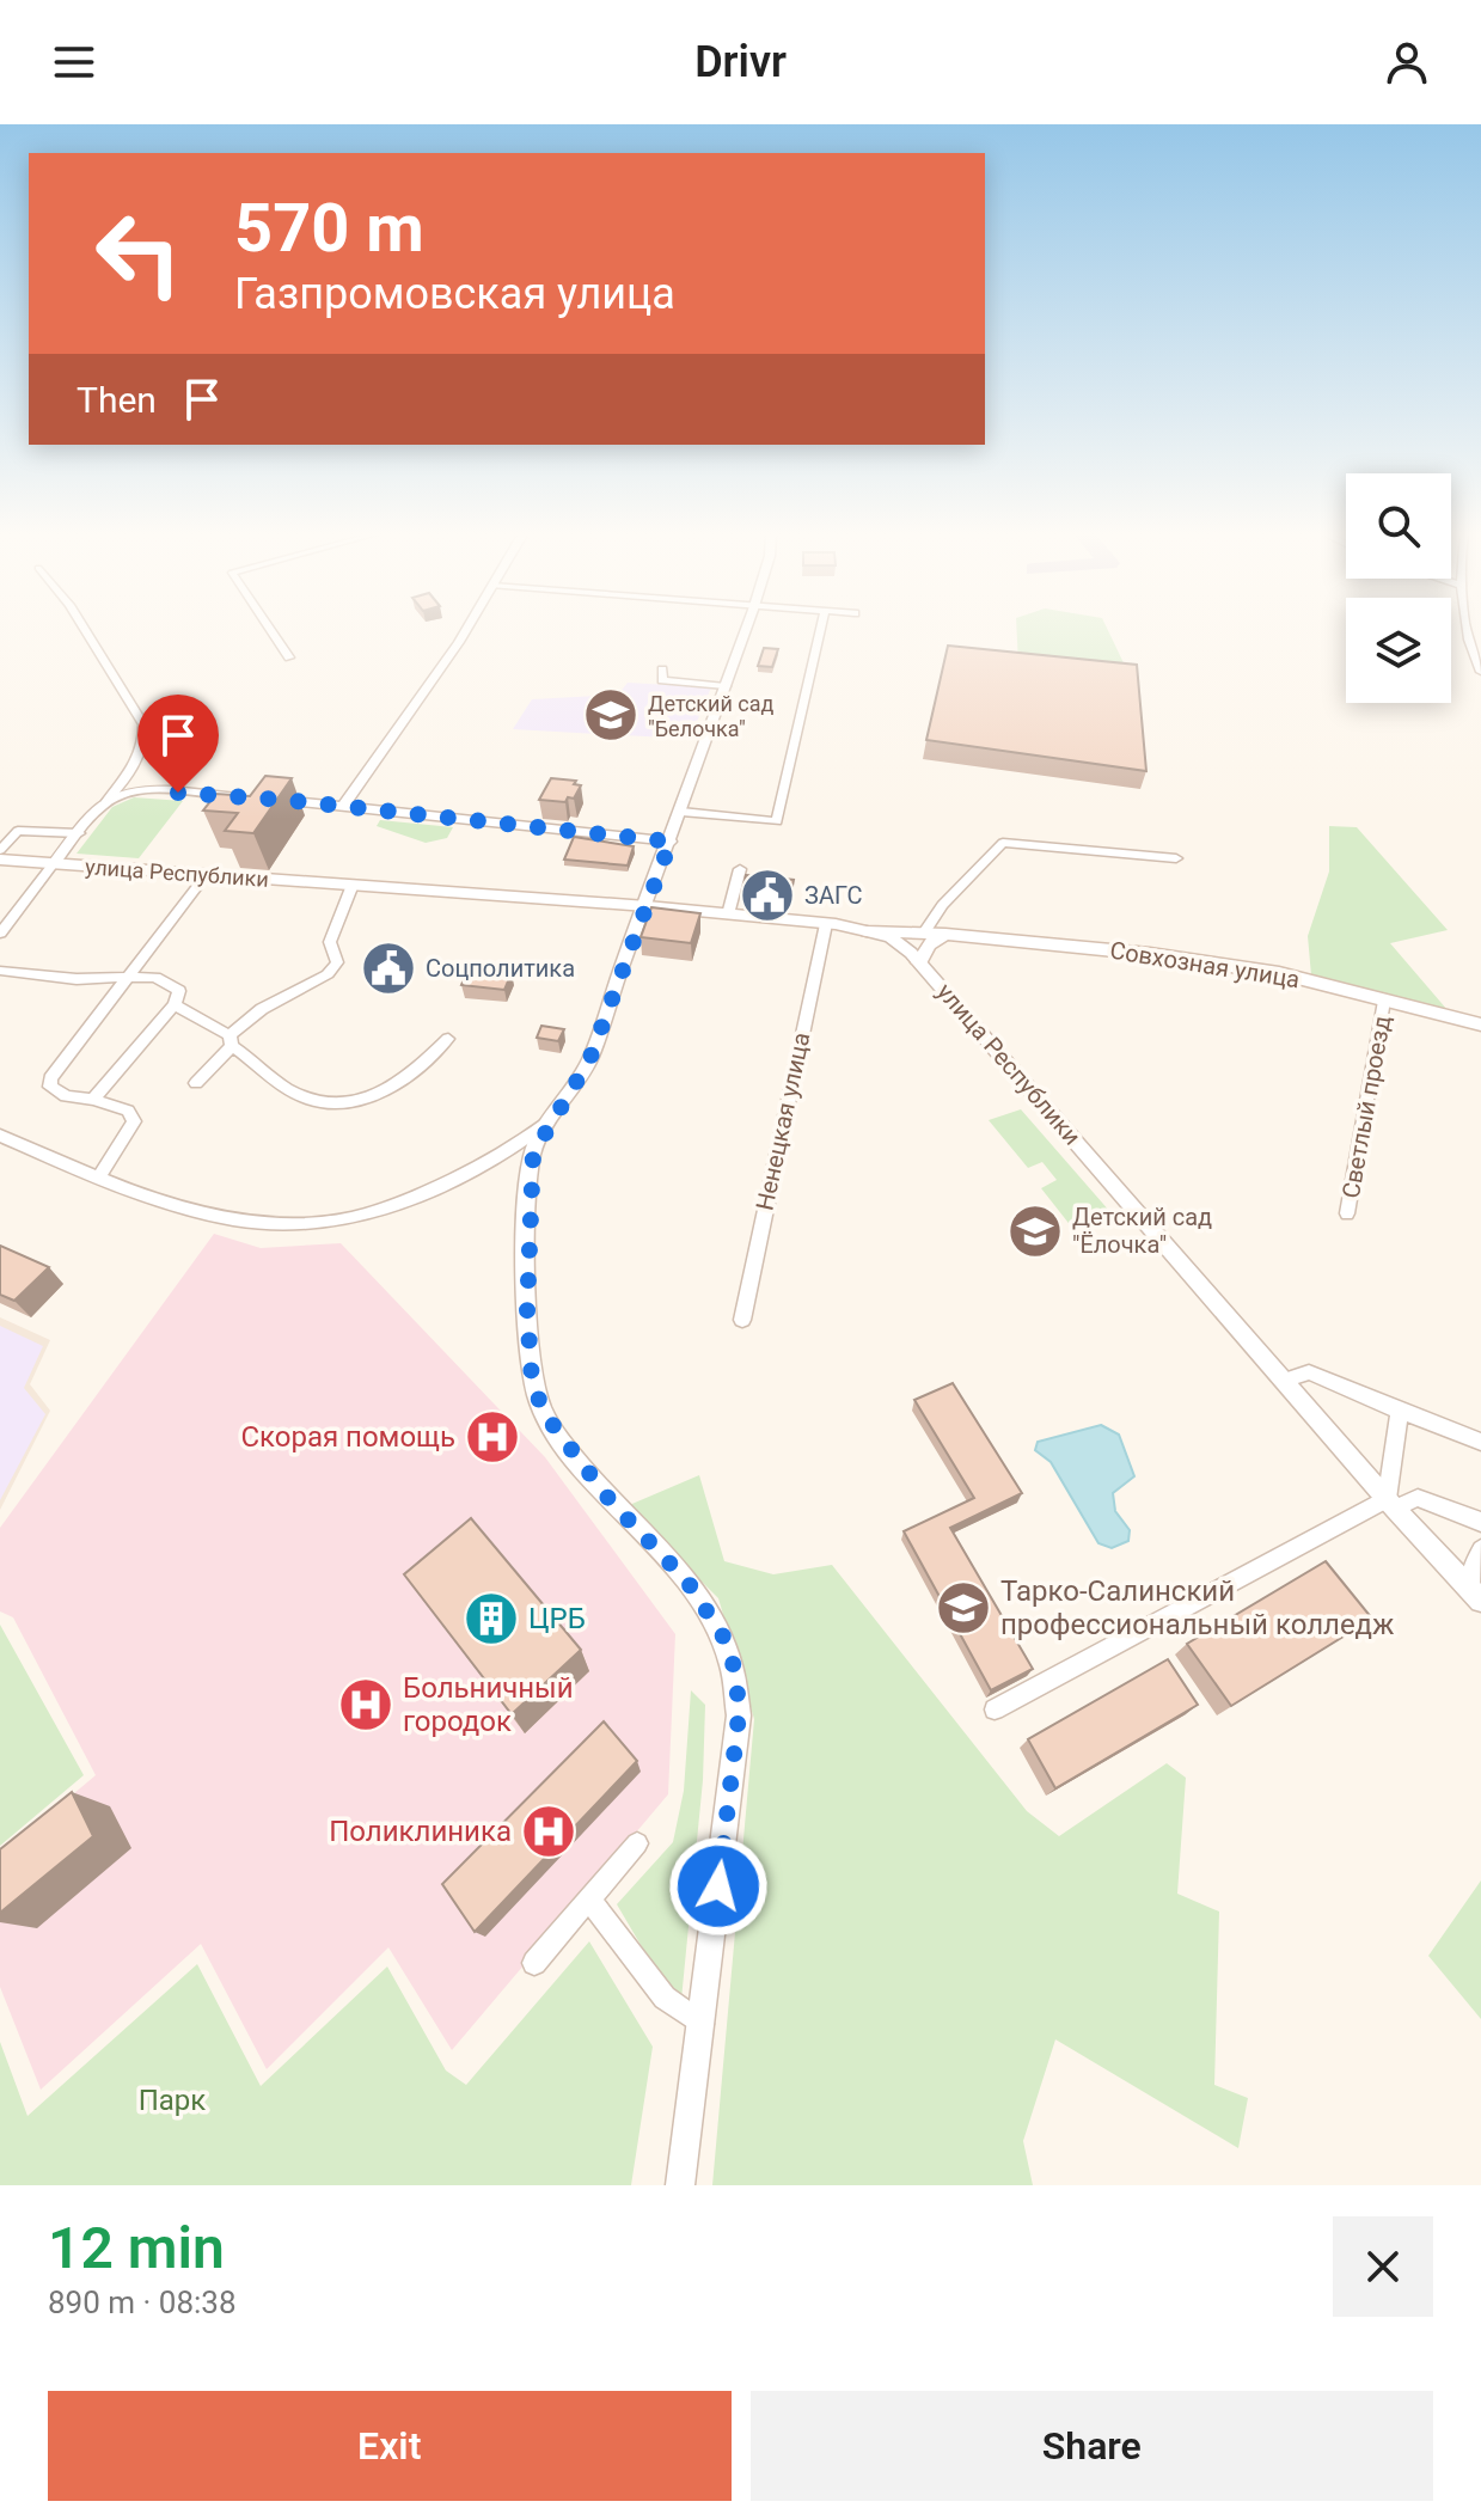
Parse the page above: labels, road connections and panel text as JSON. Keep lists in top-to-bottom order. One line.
{"streets":{"main road":["улица Республики","Совхозная улица"],"street":["Светлый проезд","Ненецкая улица"]},"crossings":[["улица Республики","Совхозная улица"],["улица Республики","Ненецкая улица"],["Совхозная улица","Светлый проезд"]],"parks":["Парк"],"places":{"school or university":["Детский сад \"Белочка\"","Детский сад \"Ёлочка\"","Тарко-Салинский профессиональный колледж"],"public building":["ЗАГС","Соцполитика"],"hospital":["Скорая помощь","Больничный городок","Поликлиника"],"building":["ЦРБ"]},"page":{"header":"Drivr","turn":["570 m","Газпромовская улица"],"then":"Then","heading":["12 min","890 m · 08:38"],"buttons":["Exit","Share"]}}
